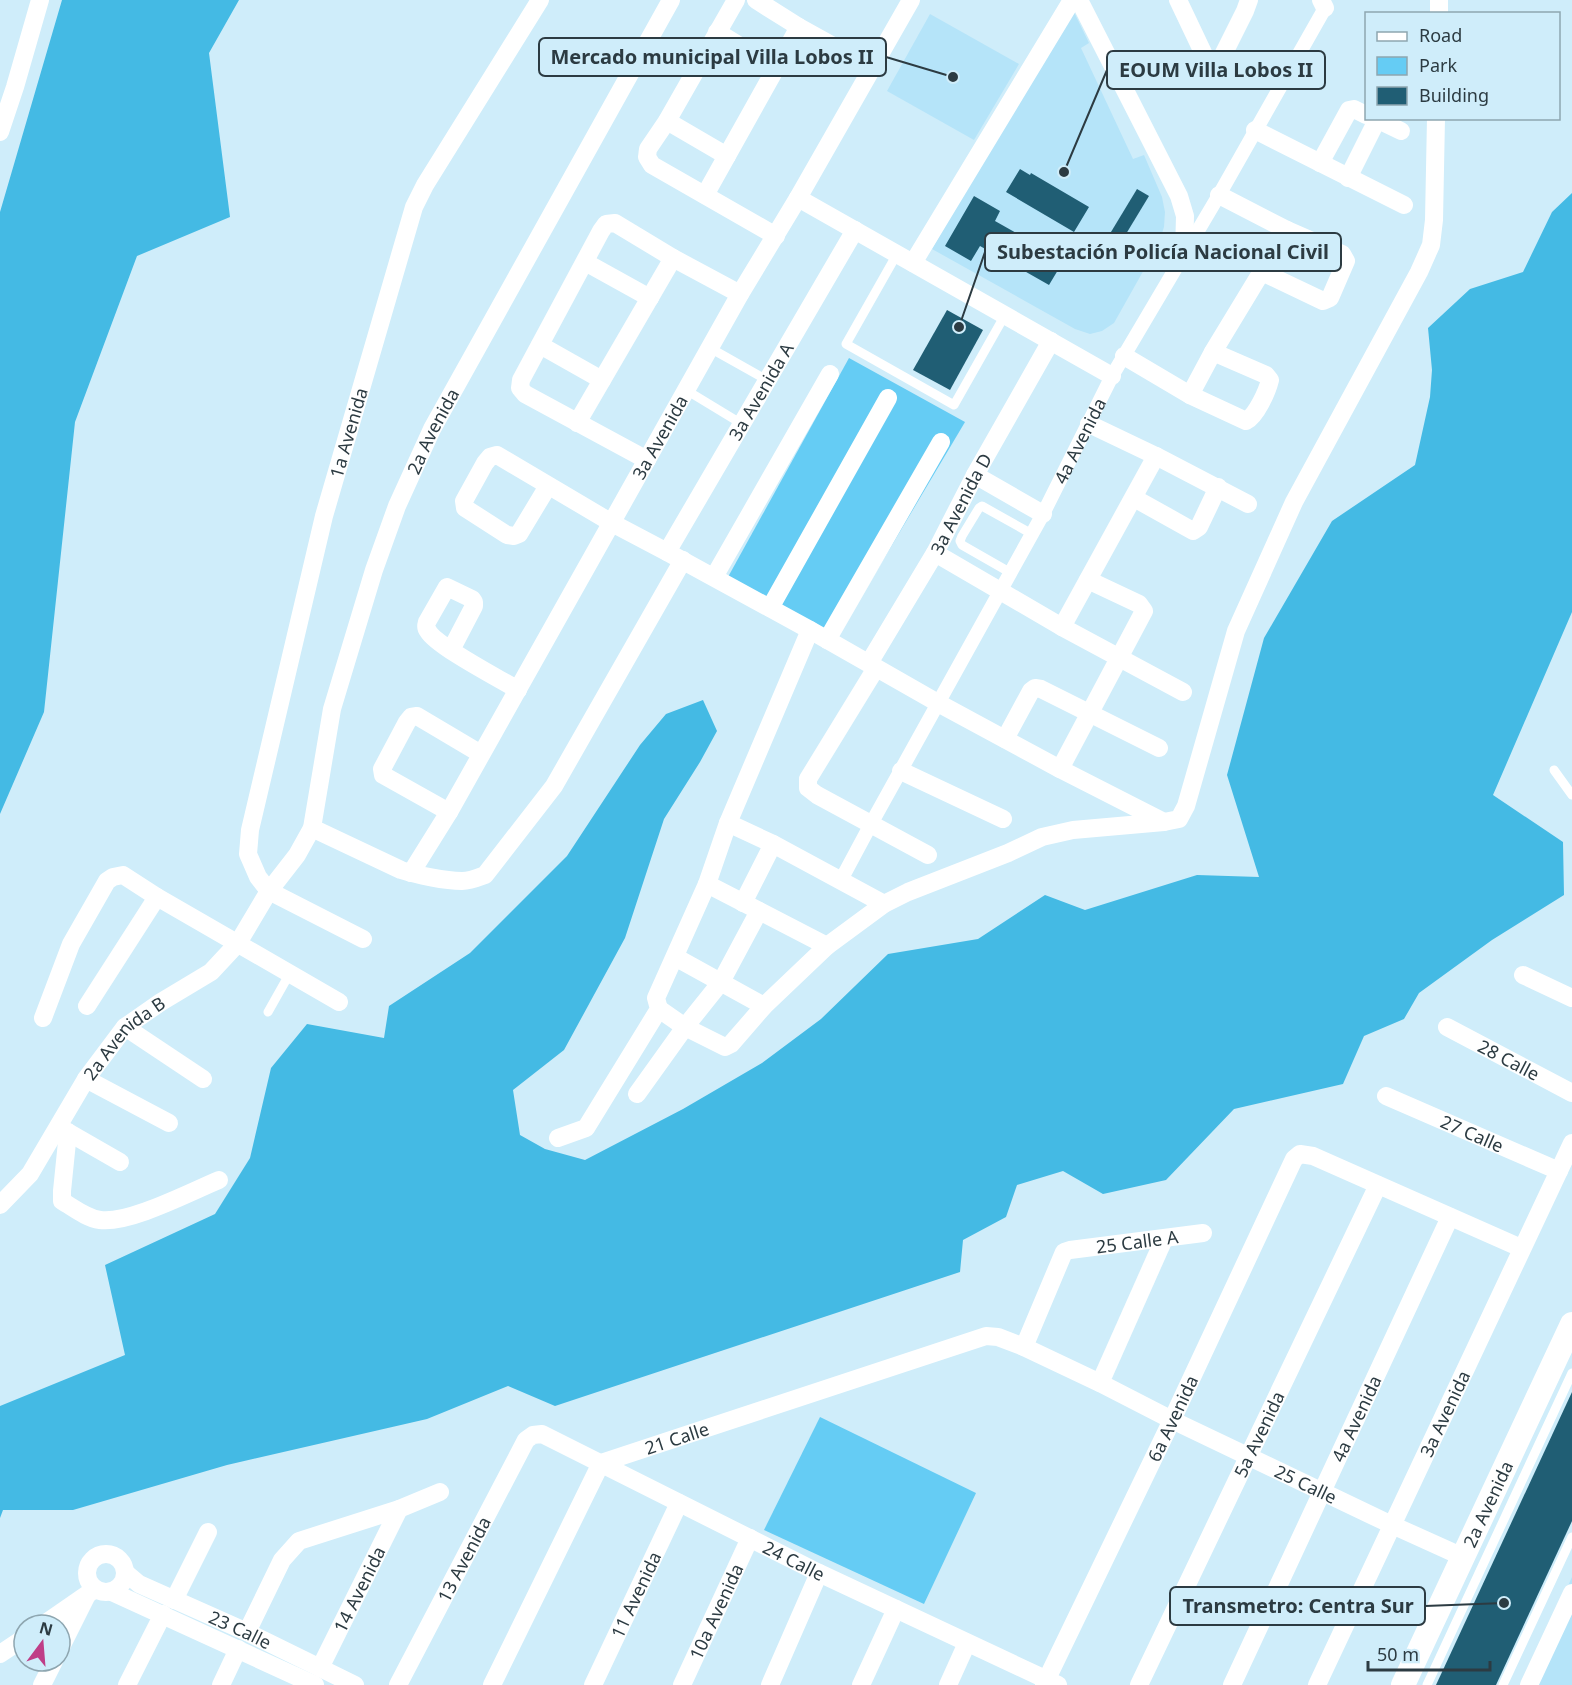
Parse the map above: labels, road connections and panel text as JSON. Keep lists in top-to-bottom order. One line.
{"streets":{"main road":["2a Avenida"],"street":["3a Avenida A","1a Avenida","3a Avenida","4a Avenida","3a Avenida D","2a Avenida B","28 Calle","27 Calle","25 Calle A","6a Avenida","5a Avenida","21 Calle","25 Calle","13 Avenida","24 Calle","14 Avenida","11 Avenida","10a Avenida","23 Calle"]},"crossings":[["3a Avenida A","2a Avenida"],["3a Avenida A","3a Avenida"],["1a Avenida","2a Avenida"],["1a Avenida","2a Avenida B"],["2a Avenida","2a Avenida B"],["2a Avenida","25 Calle"],["3a Avenida","27 Calle"],["3a Avenida","25 Calle"],["4a Avenida","3a Avenida D"],["4a Avenida","25 Calle"],["25 Calle A","25 Calle"],["6a Avenida","5a Avenida"],["6a Avenida","25 Calle"],["6a Avenida","24 Calle"],["5a Avenida","25 Calle"],["21 Calle","25 Calle"],["21 Calle","24 Calle"],["13 Avenida","24 Calle"],["24 Calle","11 Avenida"],["24 Calle","10a Avenida"],["14 Avenida","23 Calle"]],"places":["Mercado municipal Villa Lobos II","EOUM Villa Lobos II","Subestación Policía Nacional Civil","Transmetro: Centra Sur"],"legend":["Road","Park","Building"],"scale_bar":"50 m","north":"top"}
